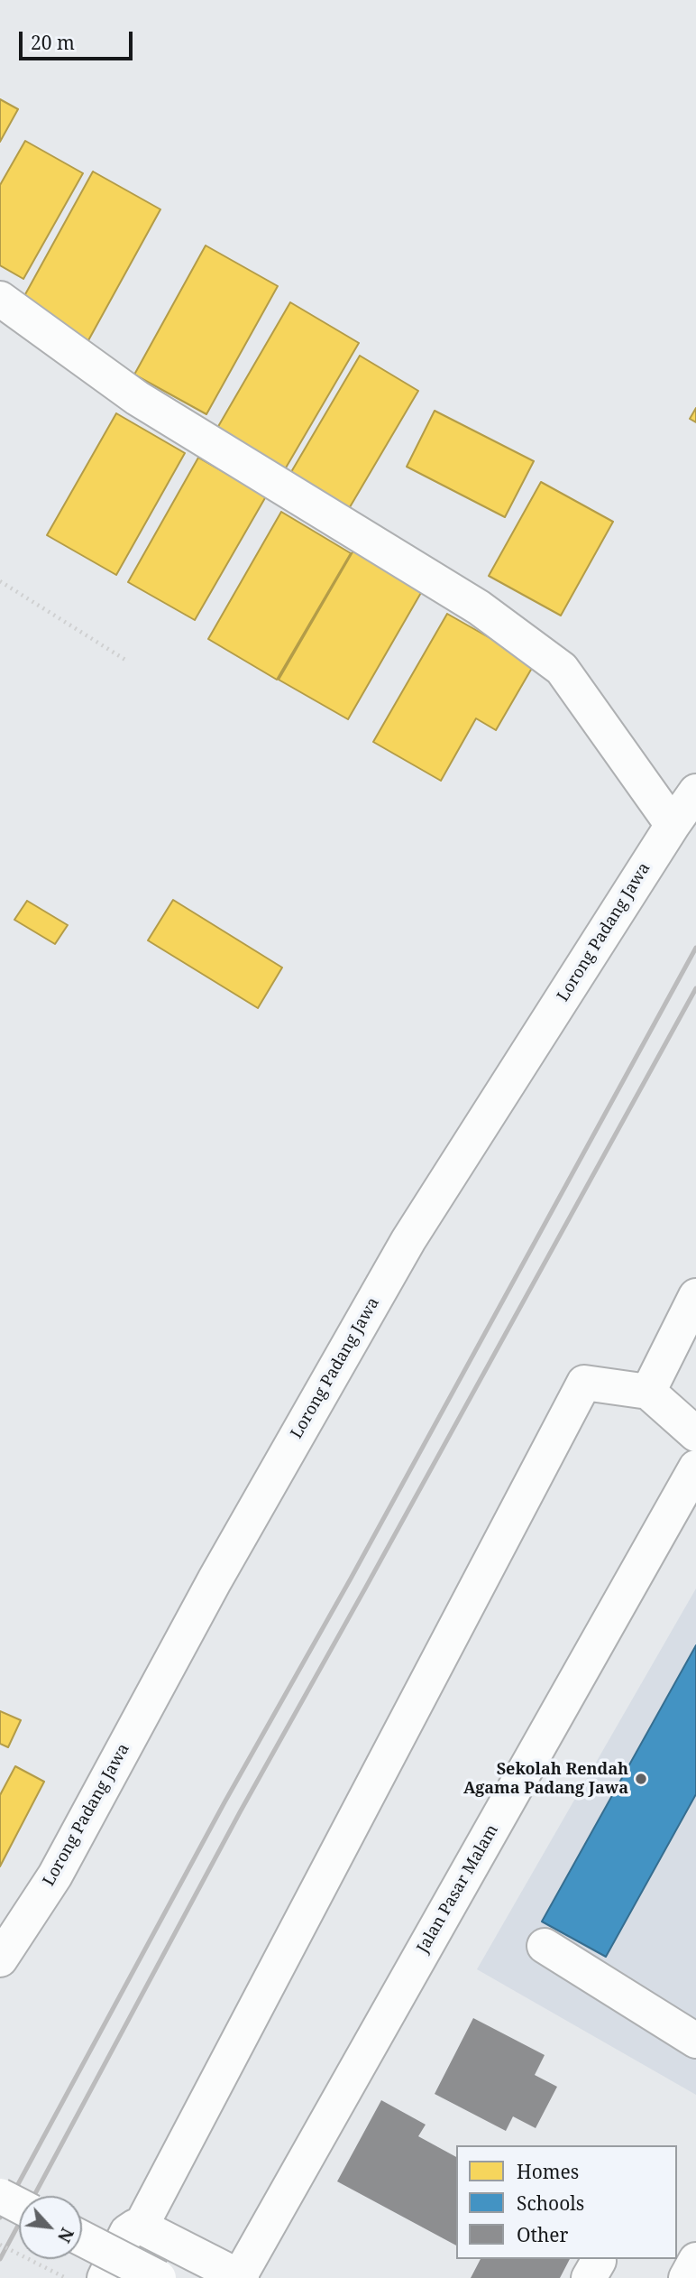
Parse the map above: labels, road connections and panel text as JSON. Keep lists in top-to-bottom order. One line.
{"streets":{"street":["Lorong Padang Jawa","Jalan Pasar Malam"]},"places":["Sekolah Rendah Agama Padang Jawa"],"legend":["Homes","Schools","Other"],"scale_bar":"20 m","north":"bottom right"}
